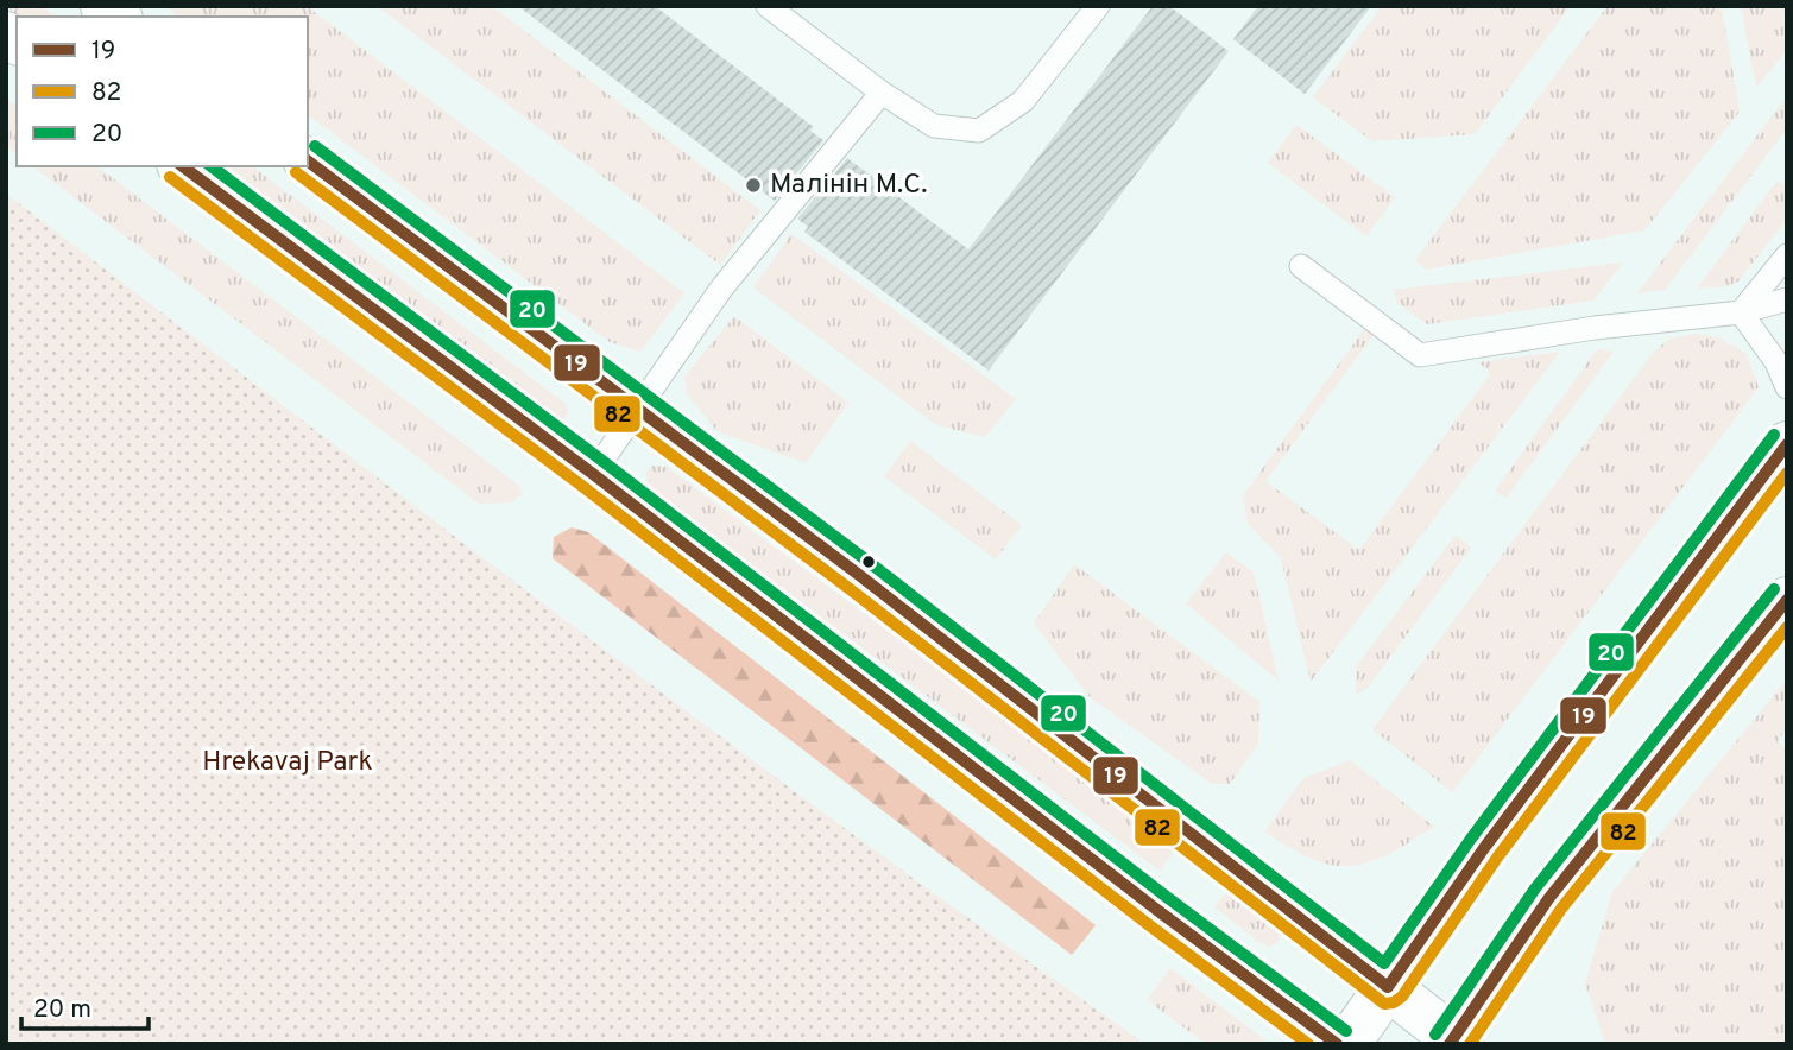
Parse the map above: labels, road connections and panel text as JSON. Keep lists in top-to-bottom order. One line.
{"parks":["Hrekavaj Park"],"places":["Малінін М.С."],"lines":["transit line 20","transit line 19","transit line 82"],"legend":["19","82","20"],"scale_bar":"20 m"}
